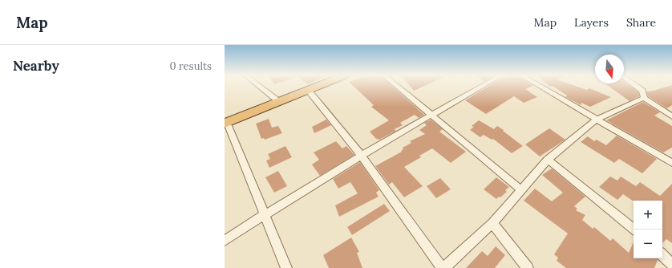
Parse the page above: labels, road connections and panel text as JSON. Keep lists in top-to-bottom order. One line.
{"north":"bottom","page":{"header":"Map","nav":["Map","Layers","Share"],"heading":["Nearby","0 results"],"map_buttons":["+","−"]}}
